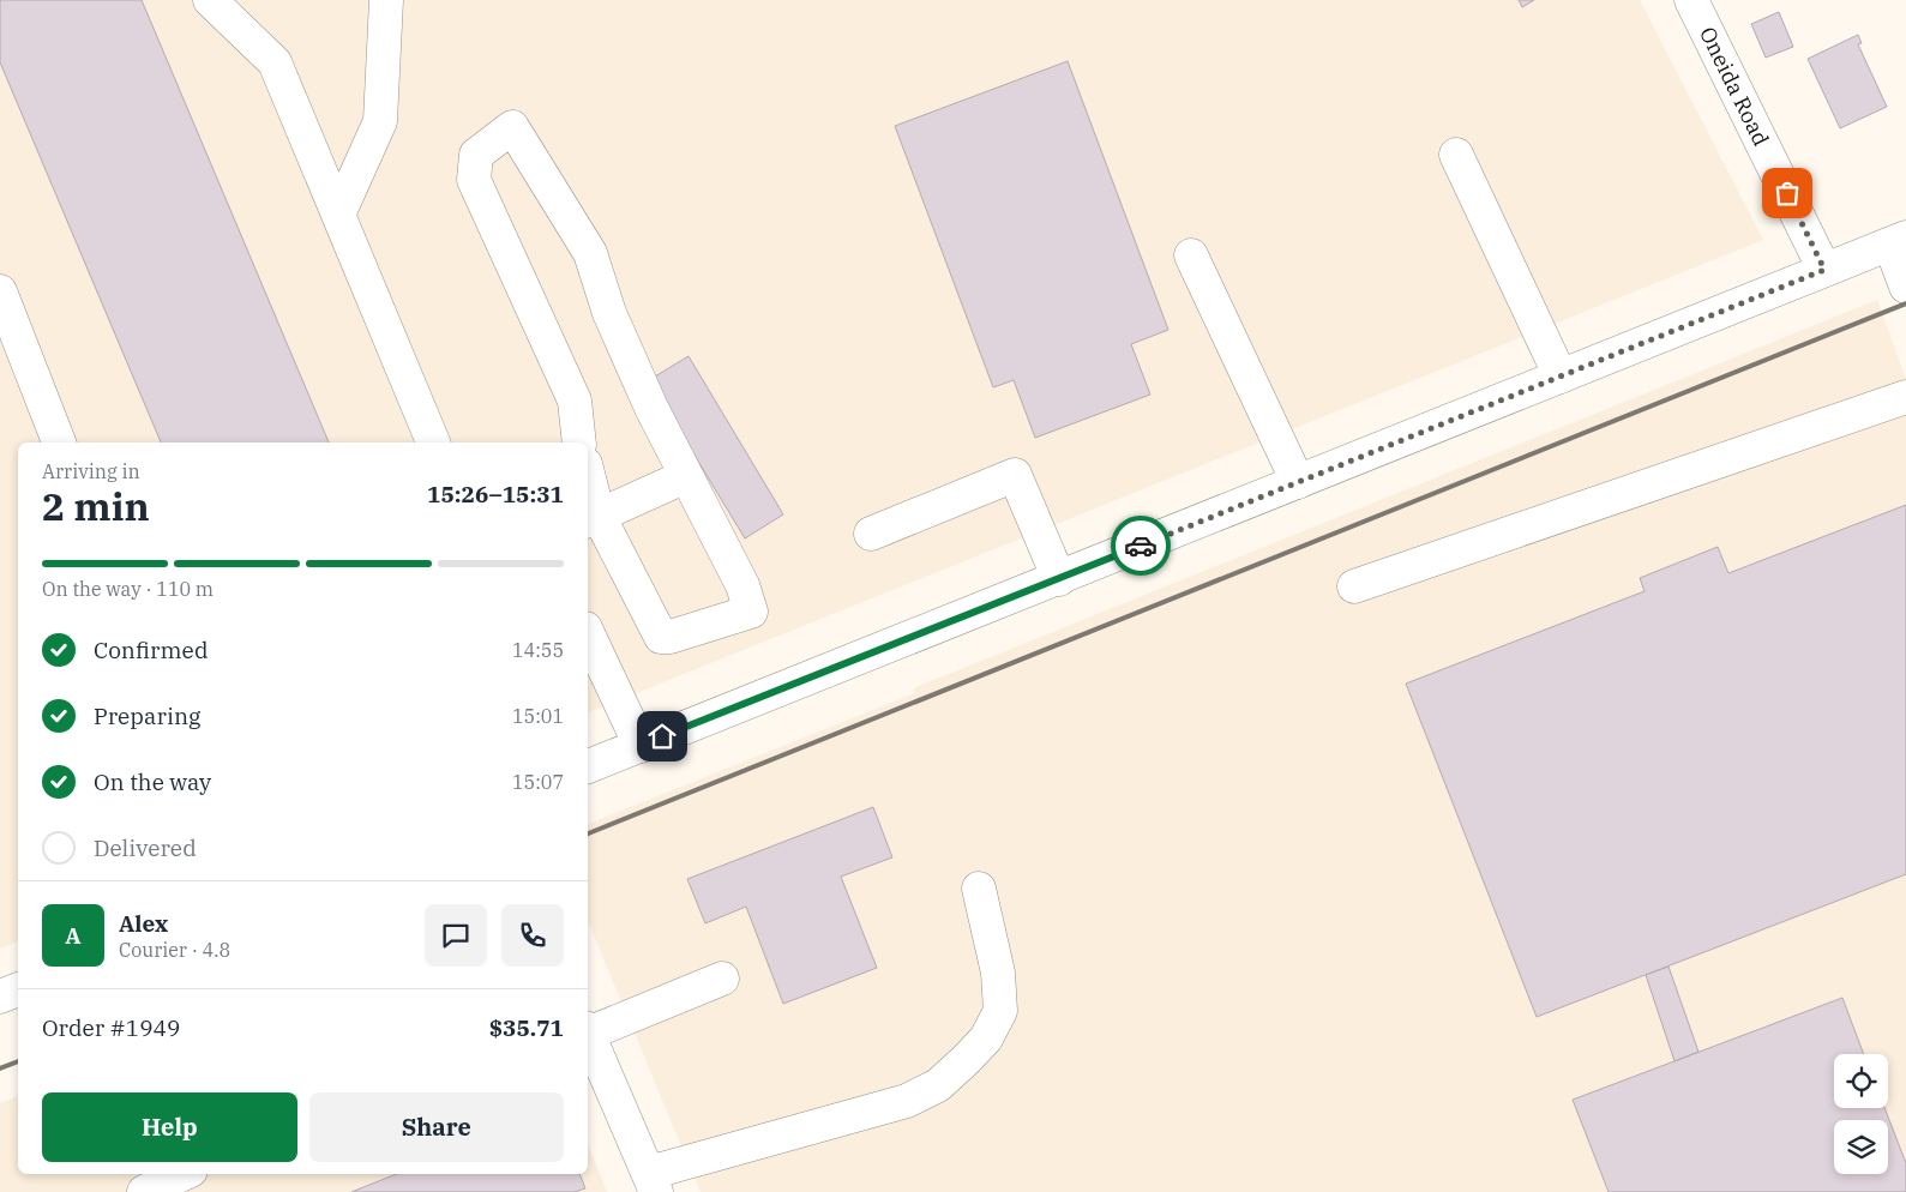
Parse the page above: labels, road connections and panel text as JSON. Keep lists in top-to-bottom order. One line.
{"streets":{"main road":["Oneida Road"]},"page":{"heading":["2 min","Arriving in","15:26–15:31"],"panel":["Alex","Courier · 4.8","Order #1949","$35.71"],"bar":"On the way · 110 m","list":[["Confirmed","14:55"],["Preparing","15:01"],["On the way","15:07"],"Delivered"],"round":"A","buttons":["Help","Share"]}}
